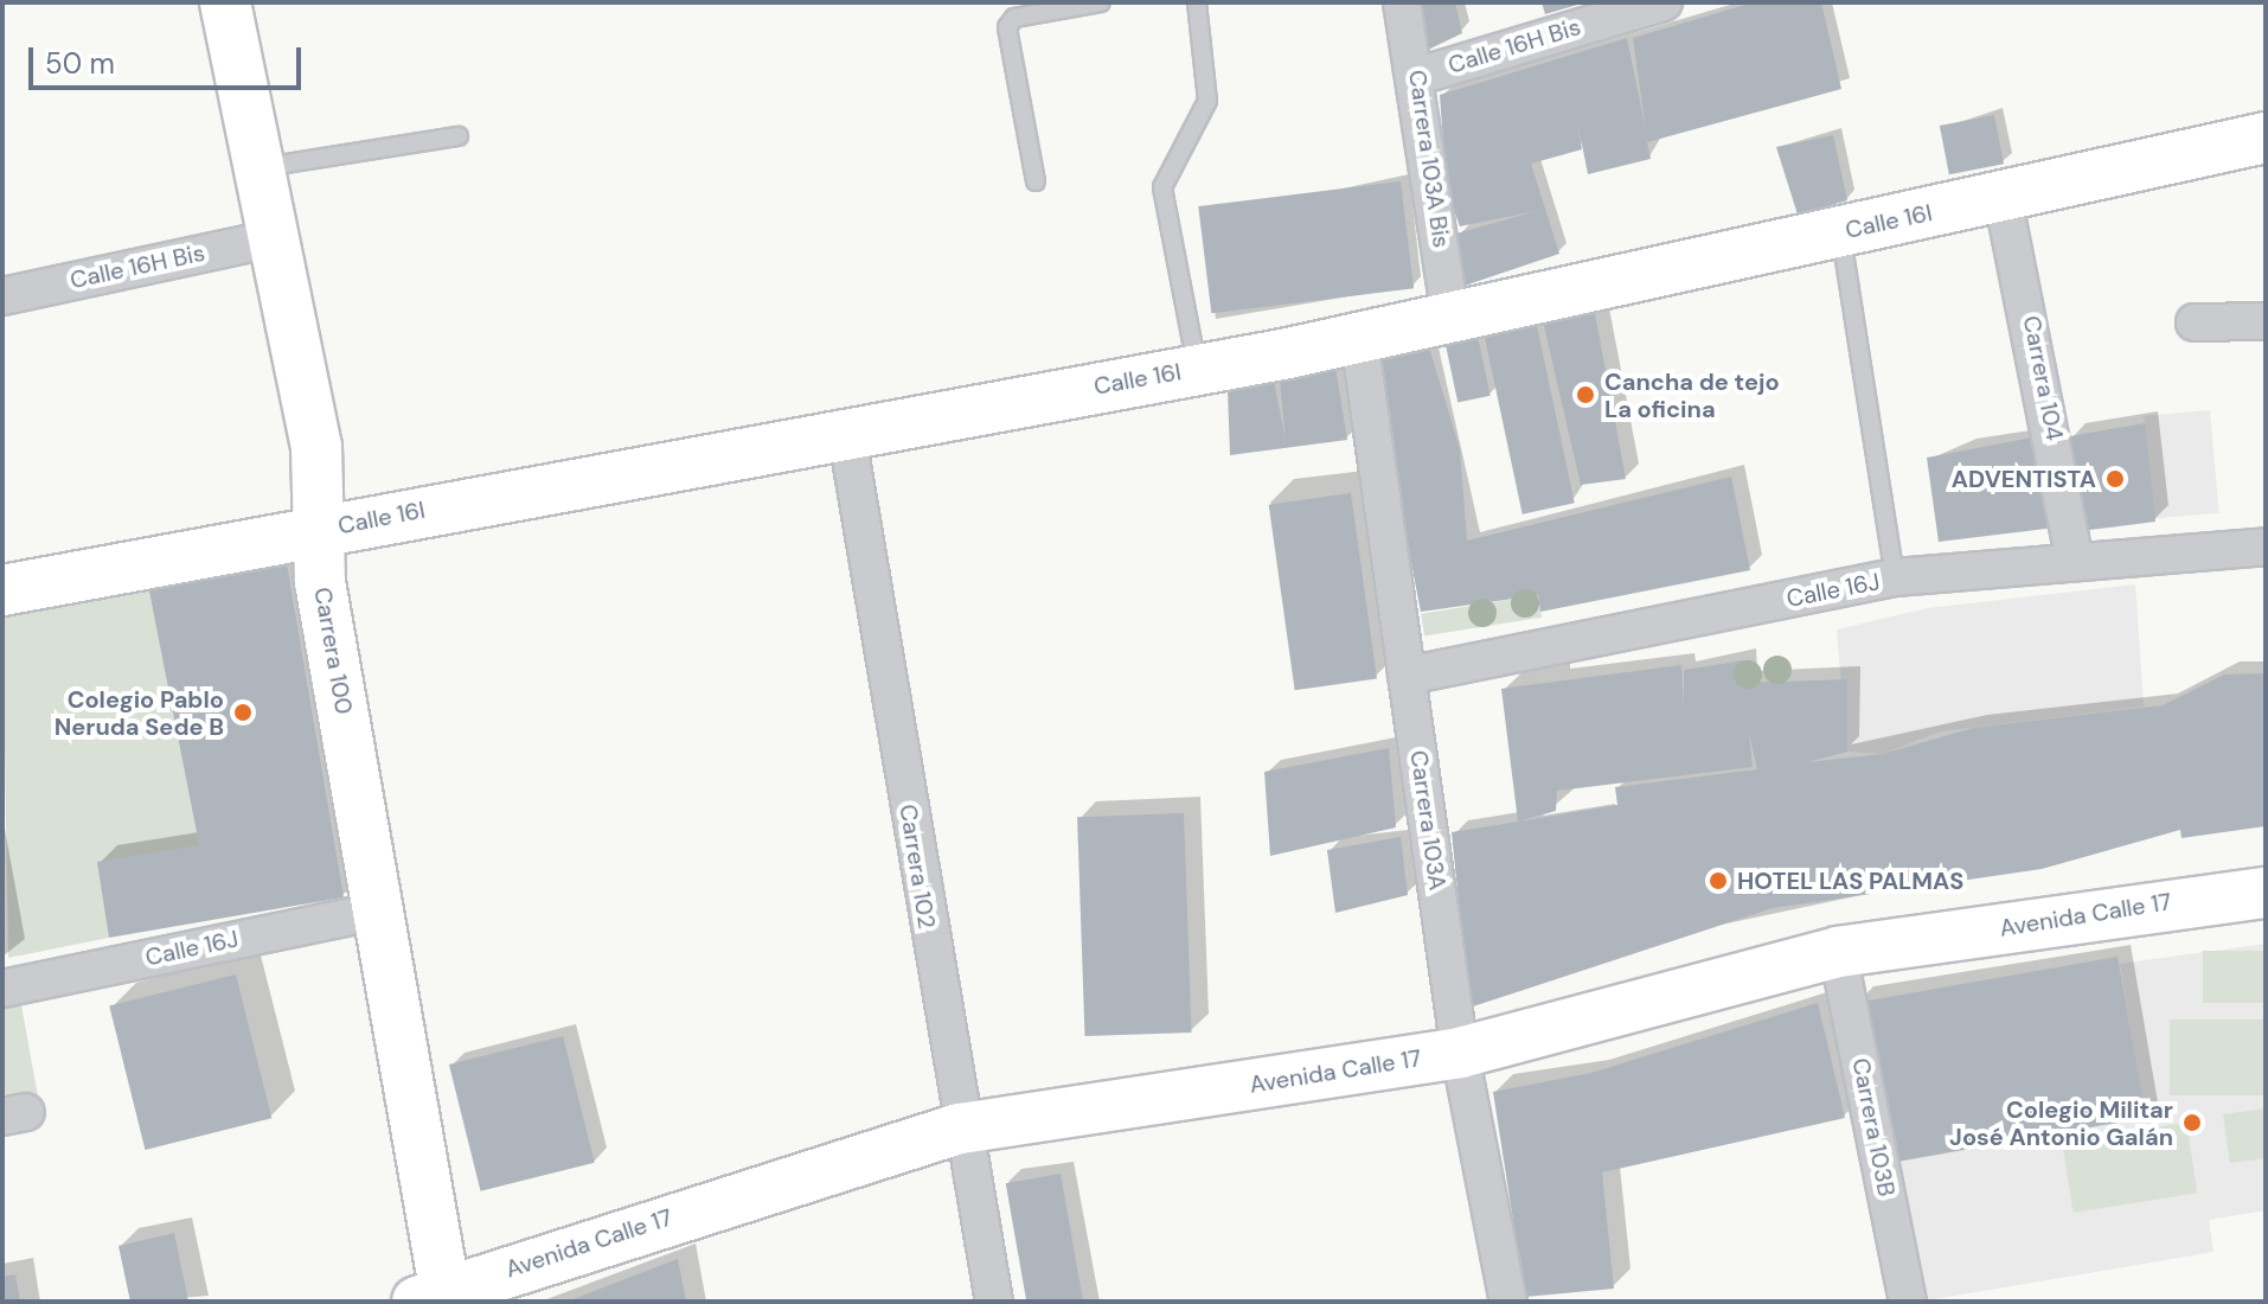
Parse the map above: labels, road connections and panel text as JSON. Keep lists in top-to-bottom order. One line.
{"streets":{"street":["Calle 16H Bis","Carrera 103A Bis","Calle 16I","Carrera 104","Calle 16J","Carrera 100","Carrera 103A","Carrera 102","Avenida Calle 17","Carrera 103B"]},"crossings":[["Calle 16H Bis","Carrera 103A Bis"],["Calle 16H Bis","Carrera 100"],["Carrera 103A Bis","Calle 16I"],["Calle 16I","Carrera 104"],["Calle 16I","Carrera 100"],["Calle 16I","Carrera 103A"],["Calle 16I","Carrera 102"],["Carrera 104","Calle 16J"],["Calle 16J","Carrera 100"],["Calle 16J","Carrera 103A"],["Carrera 100","Avenida Calle 17"],["Carrera 103A","Avenida Calle 17"],["Carrera 102","Avenida Calle 17"],["Avenida Calle 17","Carrera 103B"]],"places":["Cancha de tejo La oficina","ADVENTISTA","Colegio Pablo Neruda Sede B","HOTEL LAS PALMAS","Colegio Militar José Antonio Galán"],"scale_bar":"50 m"}
